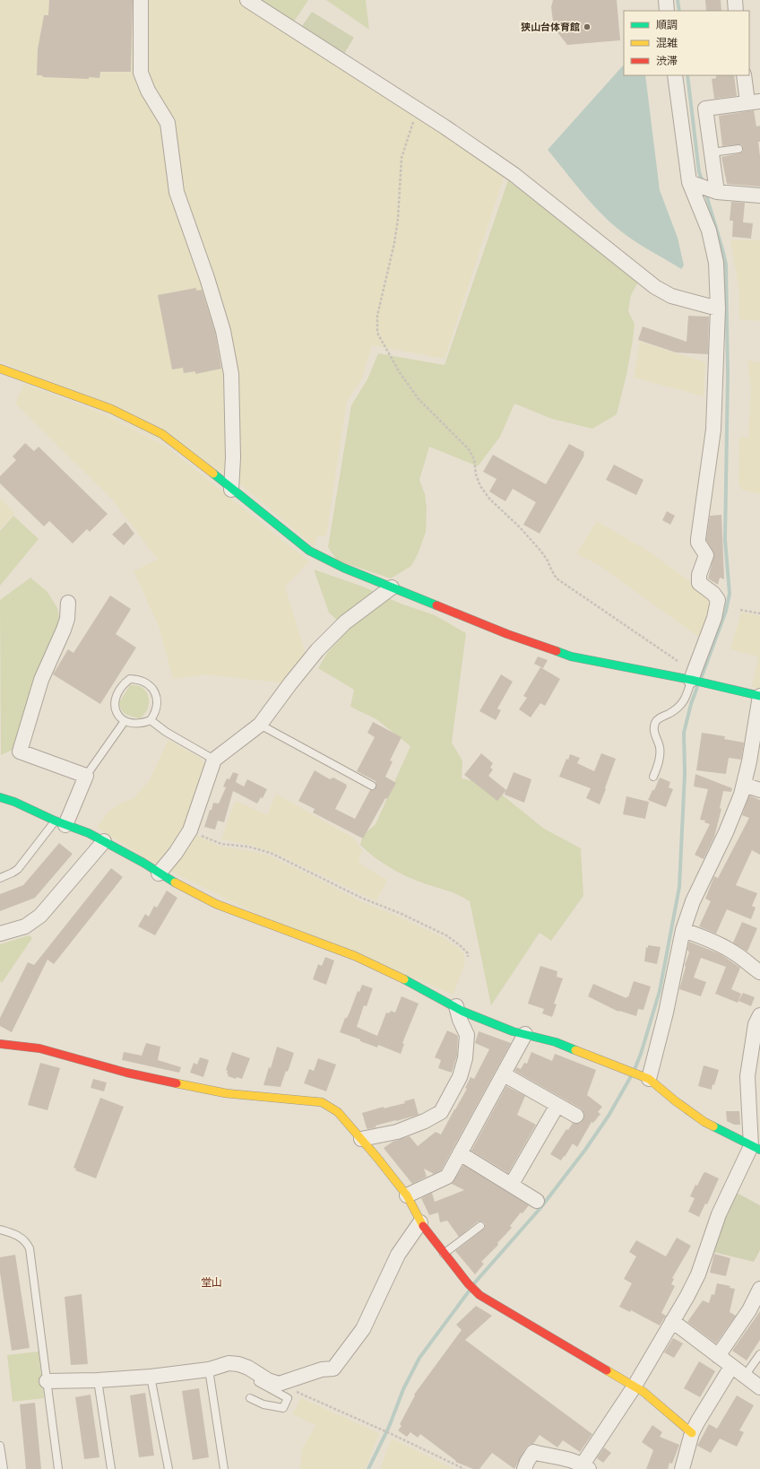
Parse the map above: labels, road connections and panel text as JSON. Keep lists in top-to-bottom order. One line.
{"districts":["堂山"],"places":["狭山台体育館"],"legend":["順調","混雑","渋滞"]}
